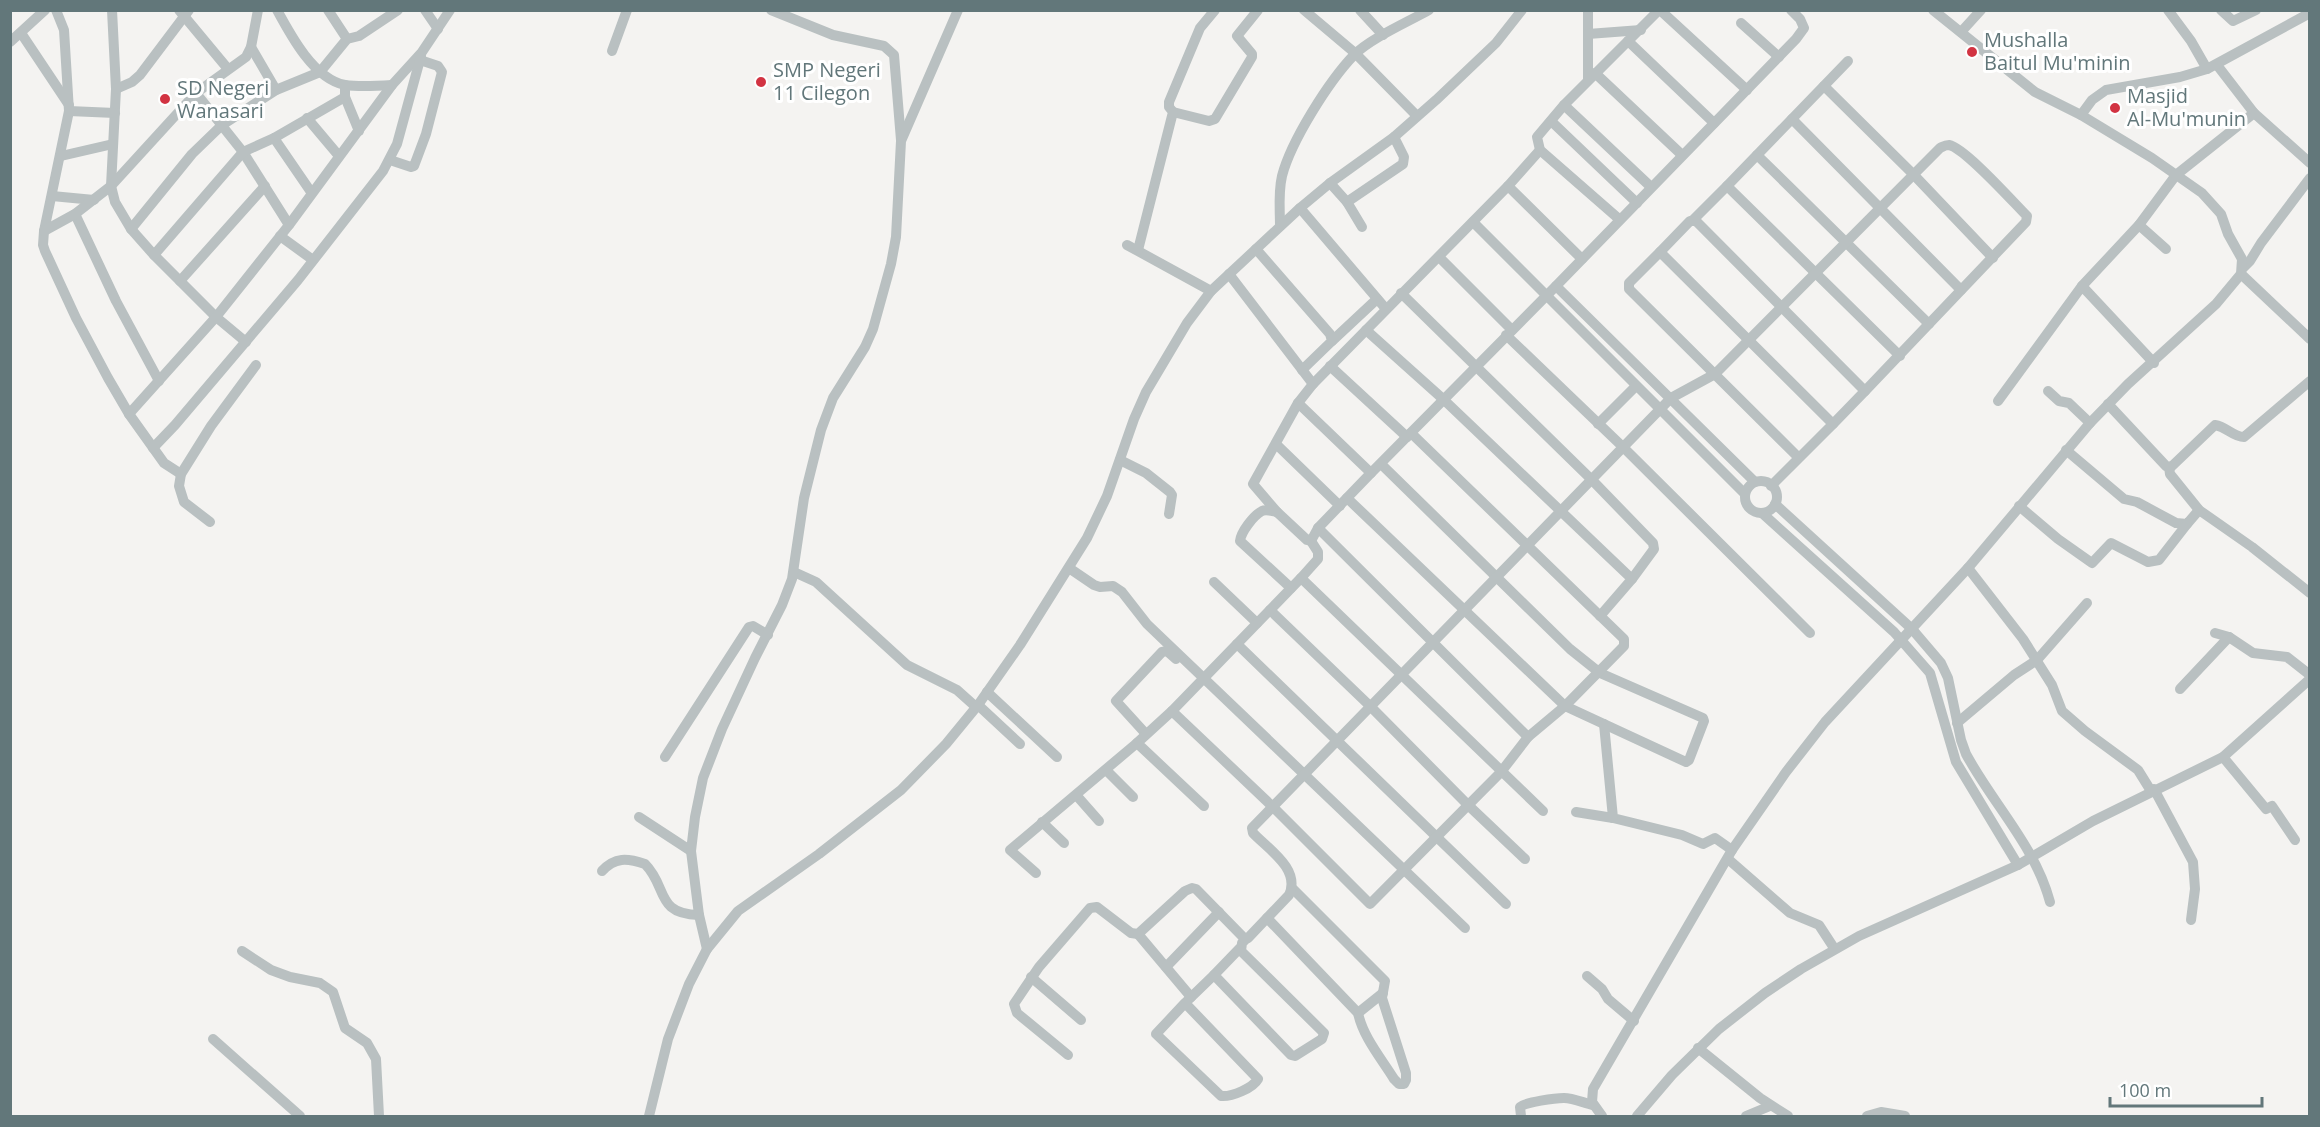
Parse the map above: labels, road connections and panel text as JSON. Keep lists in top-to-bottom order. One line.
{"places":["Mushalla Baitul Mu'minin","SMP Negeri 11 Cilegon","SD Negeri Wanasari","Masjid Al-Mu'munin"],"scale_bar":"100 m"}
